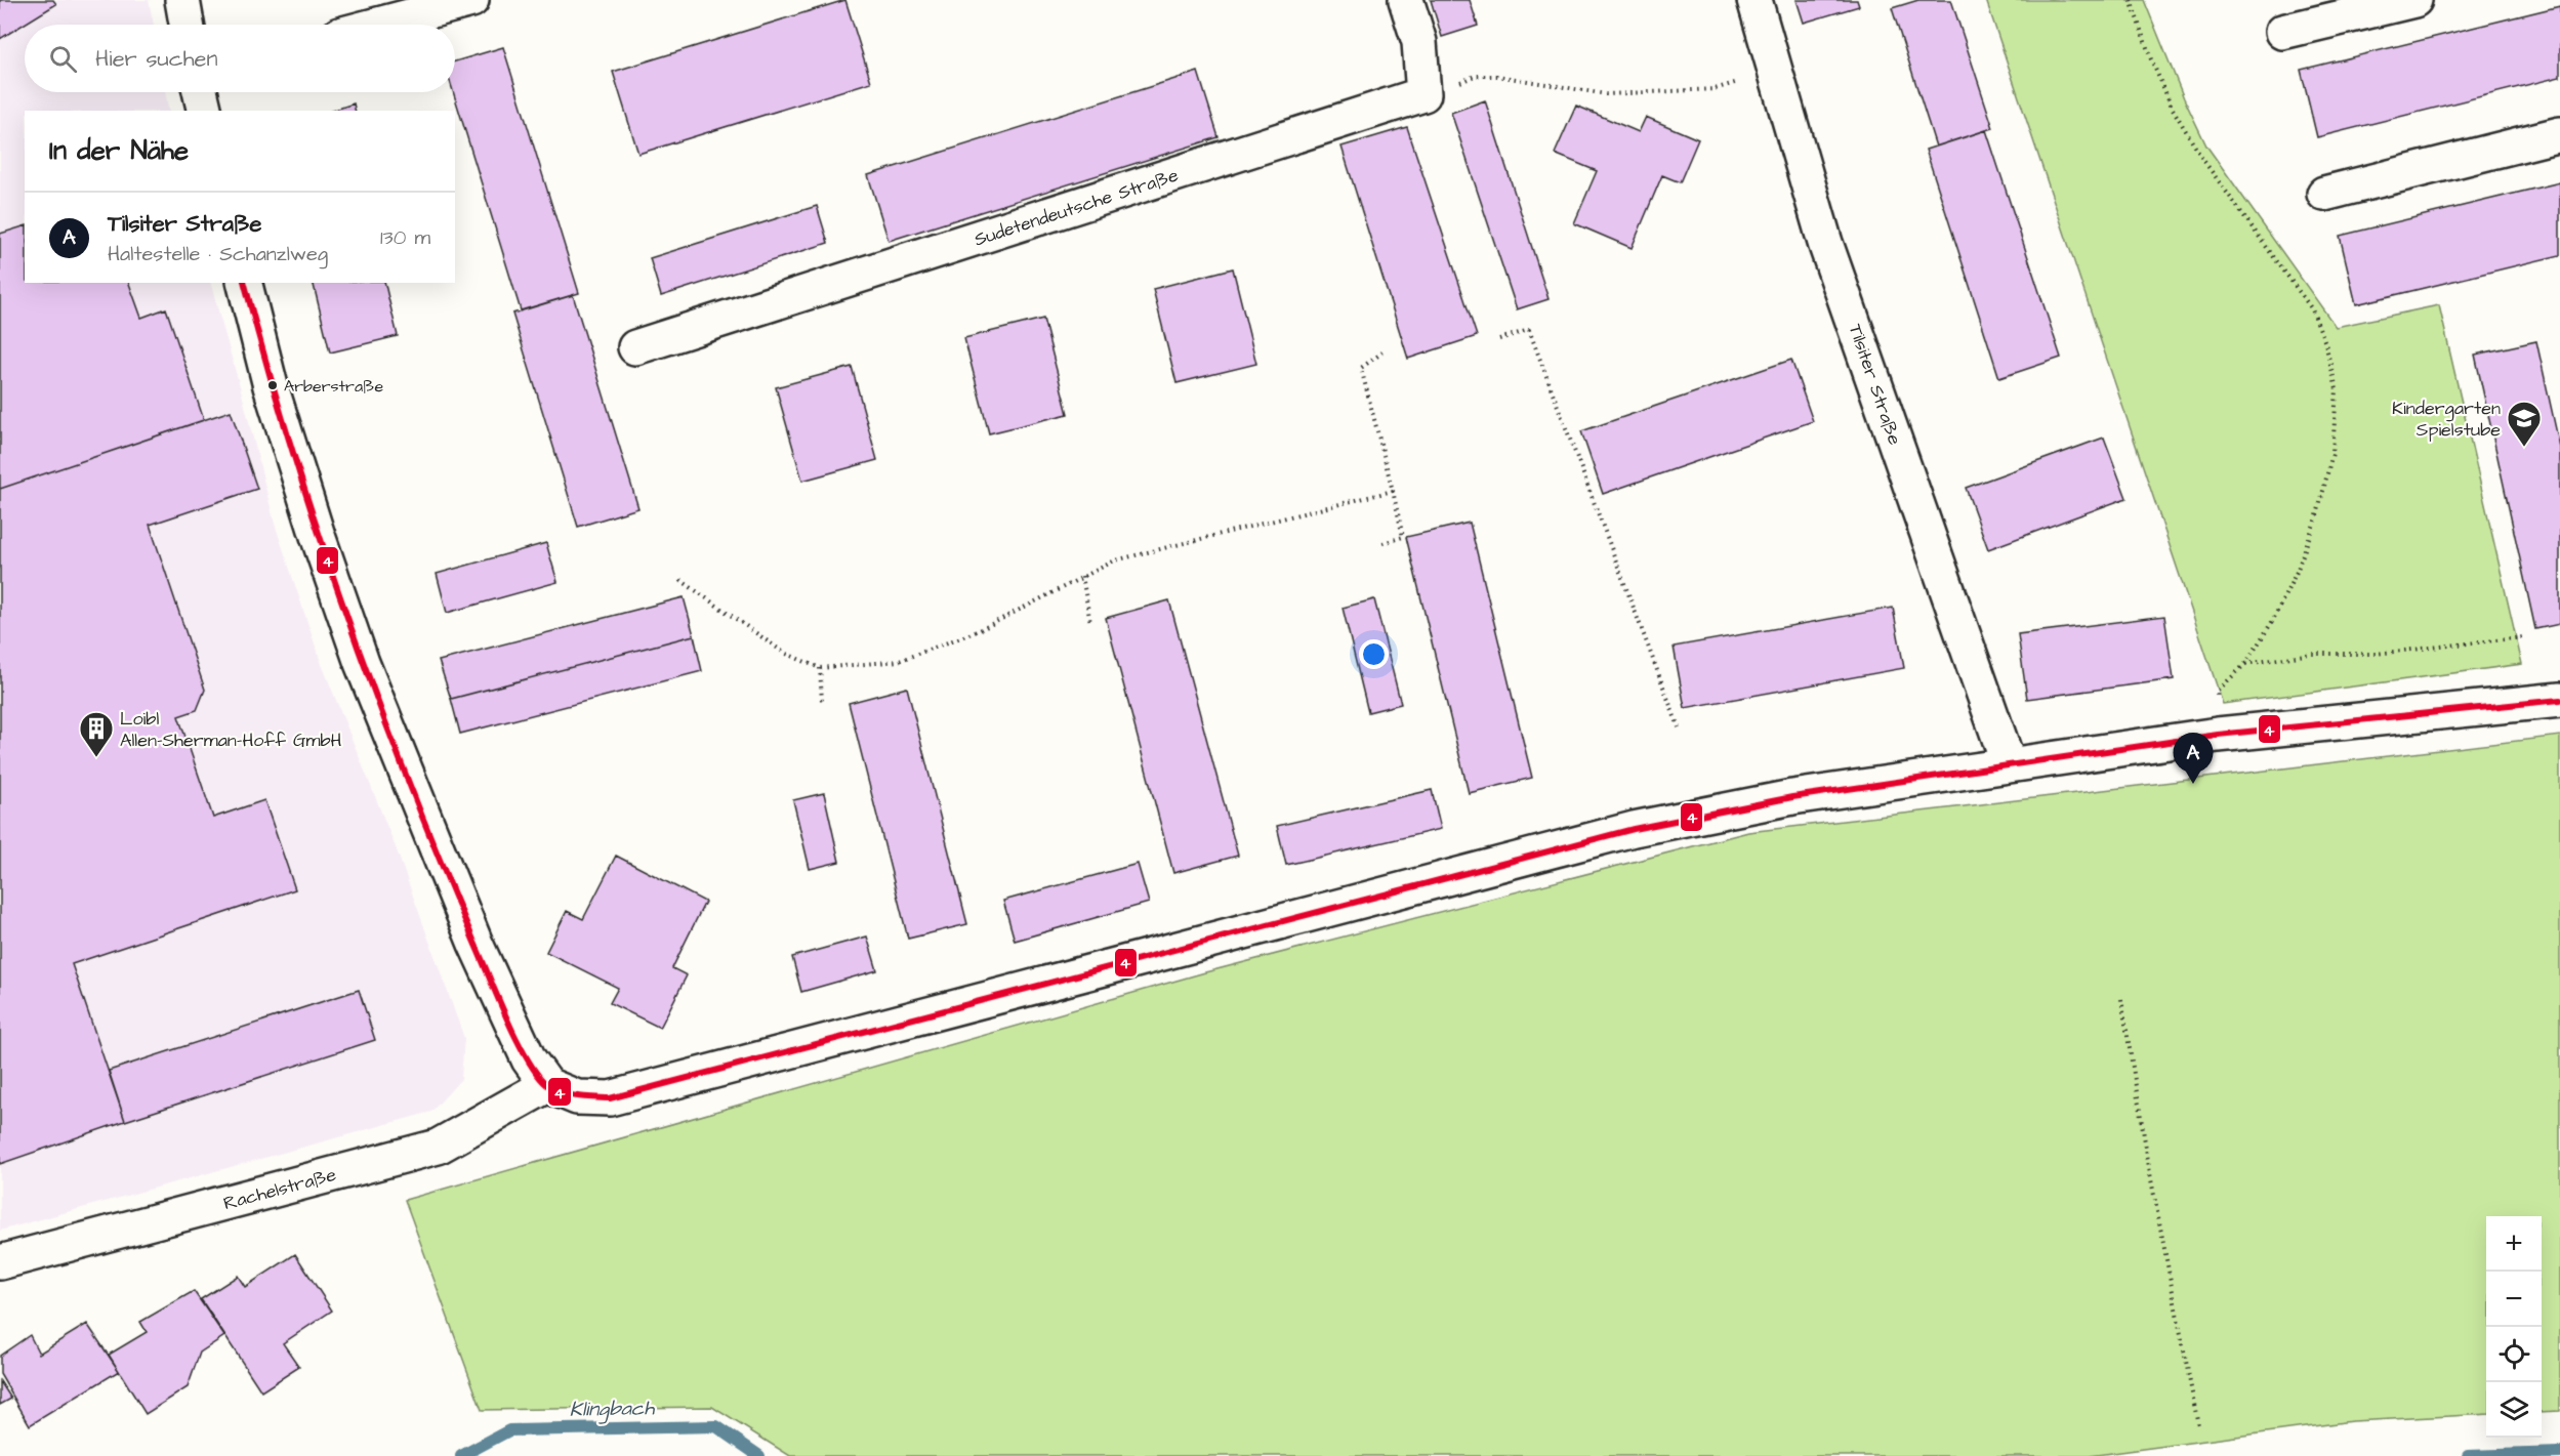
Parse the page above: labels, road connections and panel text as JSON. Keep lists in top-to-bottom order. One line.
{"streets":{"street":["Sudetendeutsche Straße","Tilsiter Straße","Rachelstraße"]},"water":["Klingbach"],"places":{"other":["Arberstraße"],"school or university":["Kindergarten Spielstube"],"building":["Loibl Allen-Sherman-Hoff GmbH"]},"lines":["transit line 4"],"page":{"search":"Hier suchen","heading":"In der Nähe","list":[{"mark":"A","name":"Tilsiter Straße","note":"Haltestelle · Schanzlweg","value":"130 m"}],"pins":"A","map_buttons":["+","−"]}}
